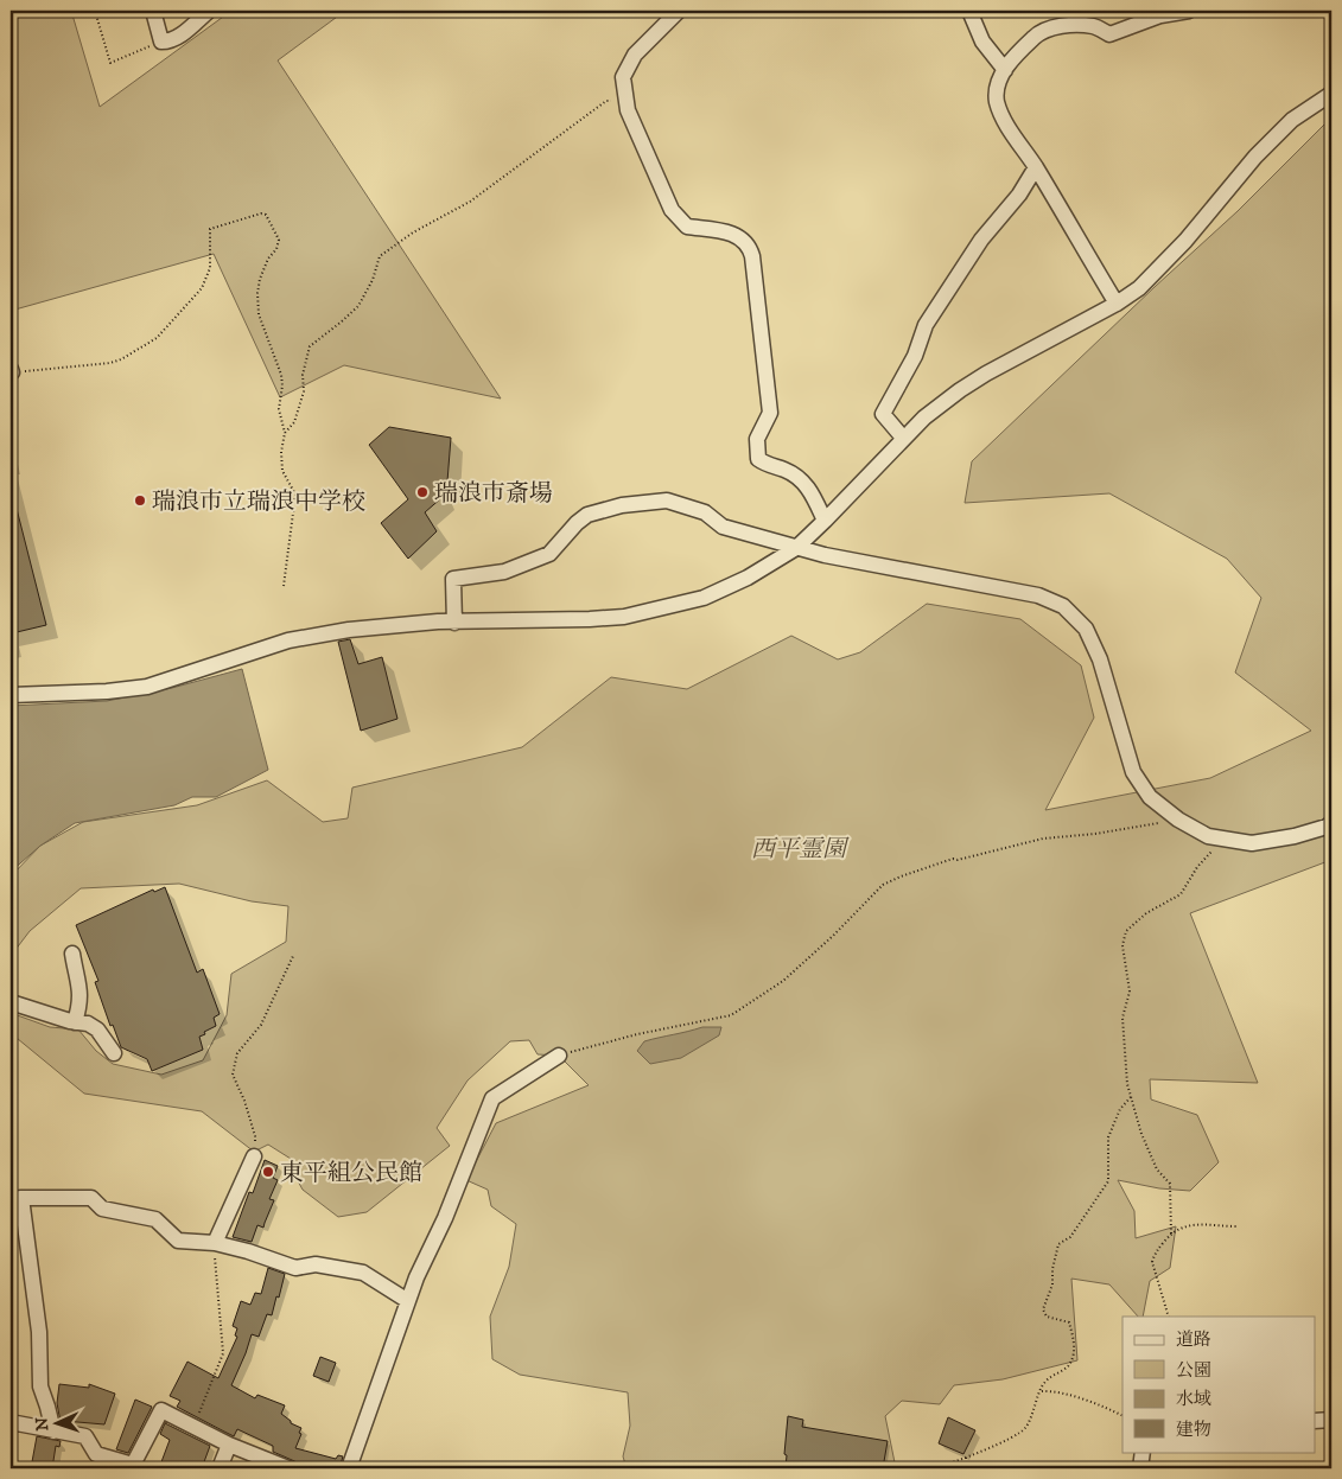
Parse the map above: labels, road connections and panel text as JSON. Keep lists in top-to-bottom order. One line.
{"parks":["西平霊園"],"places":["瑞浪市斎場","瑞浪市立瑞浪中学校","東平組公民館"],"legend":["道路","公園","水域","建物"],"north":"left"}
